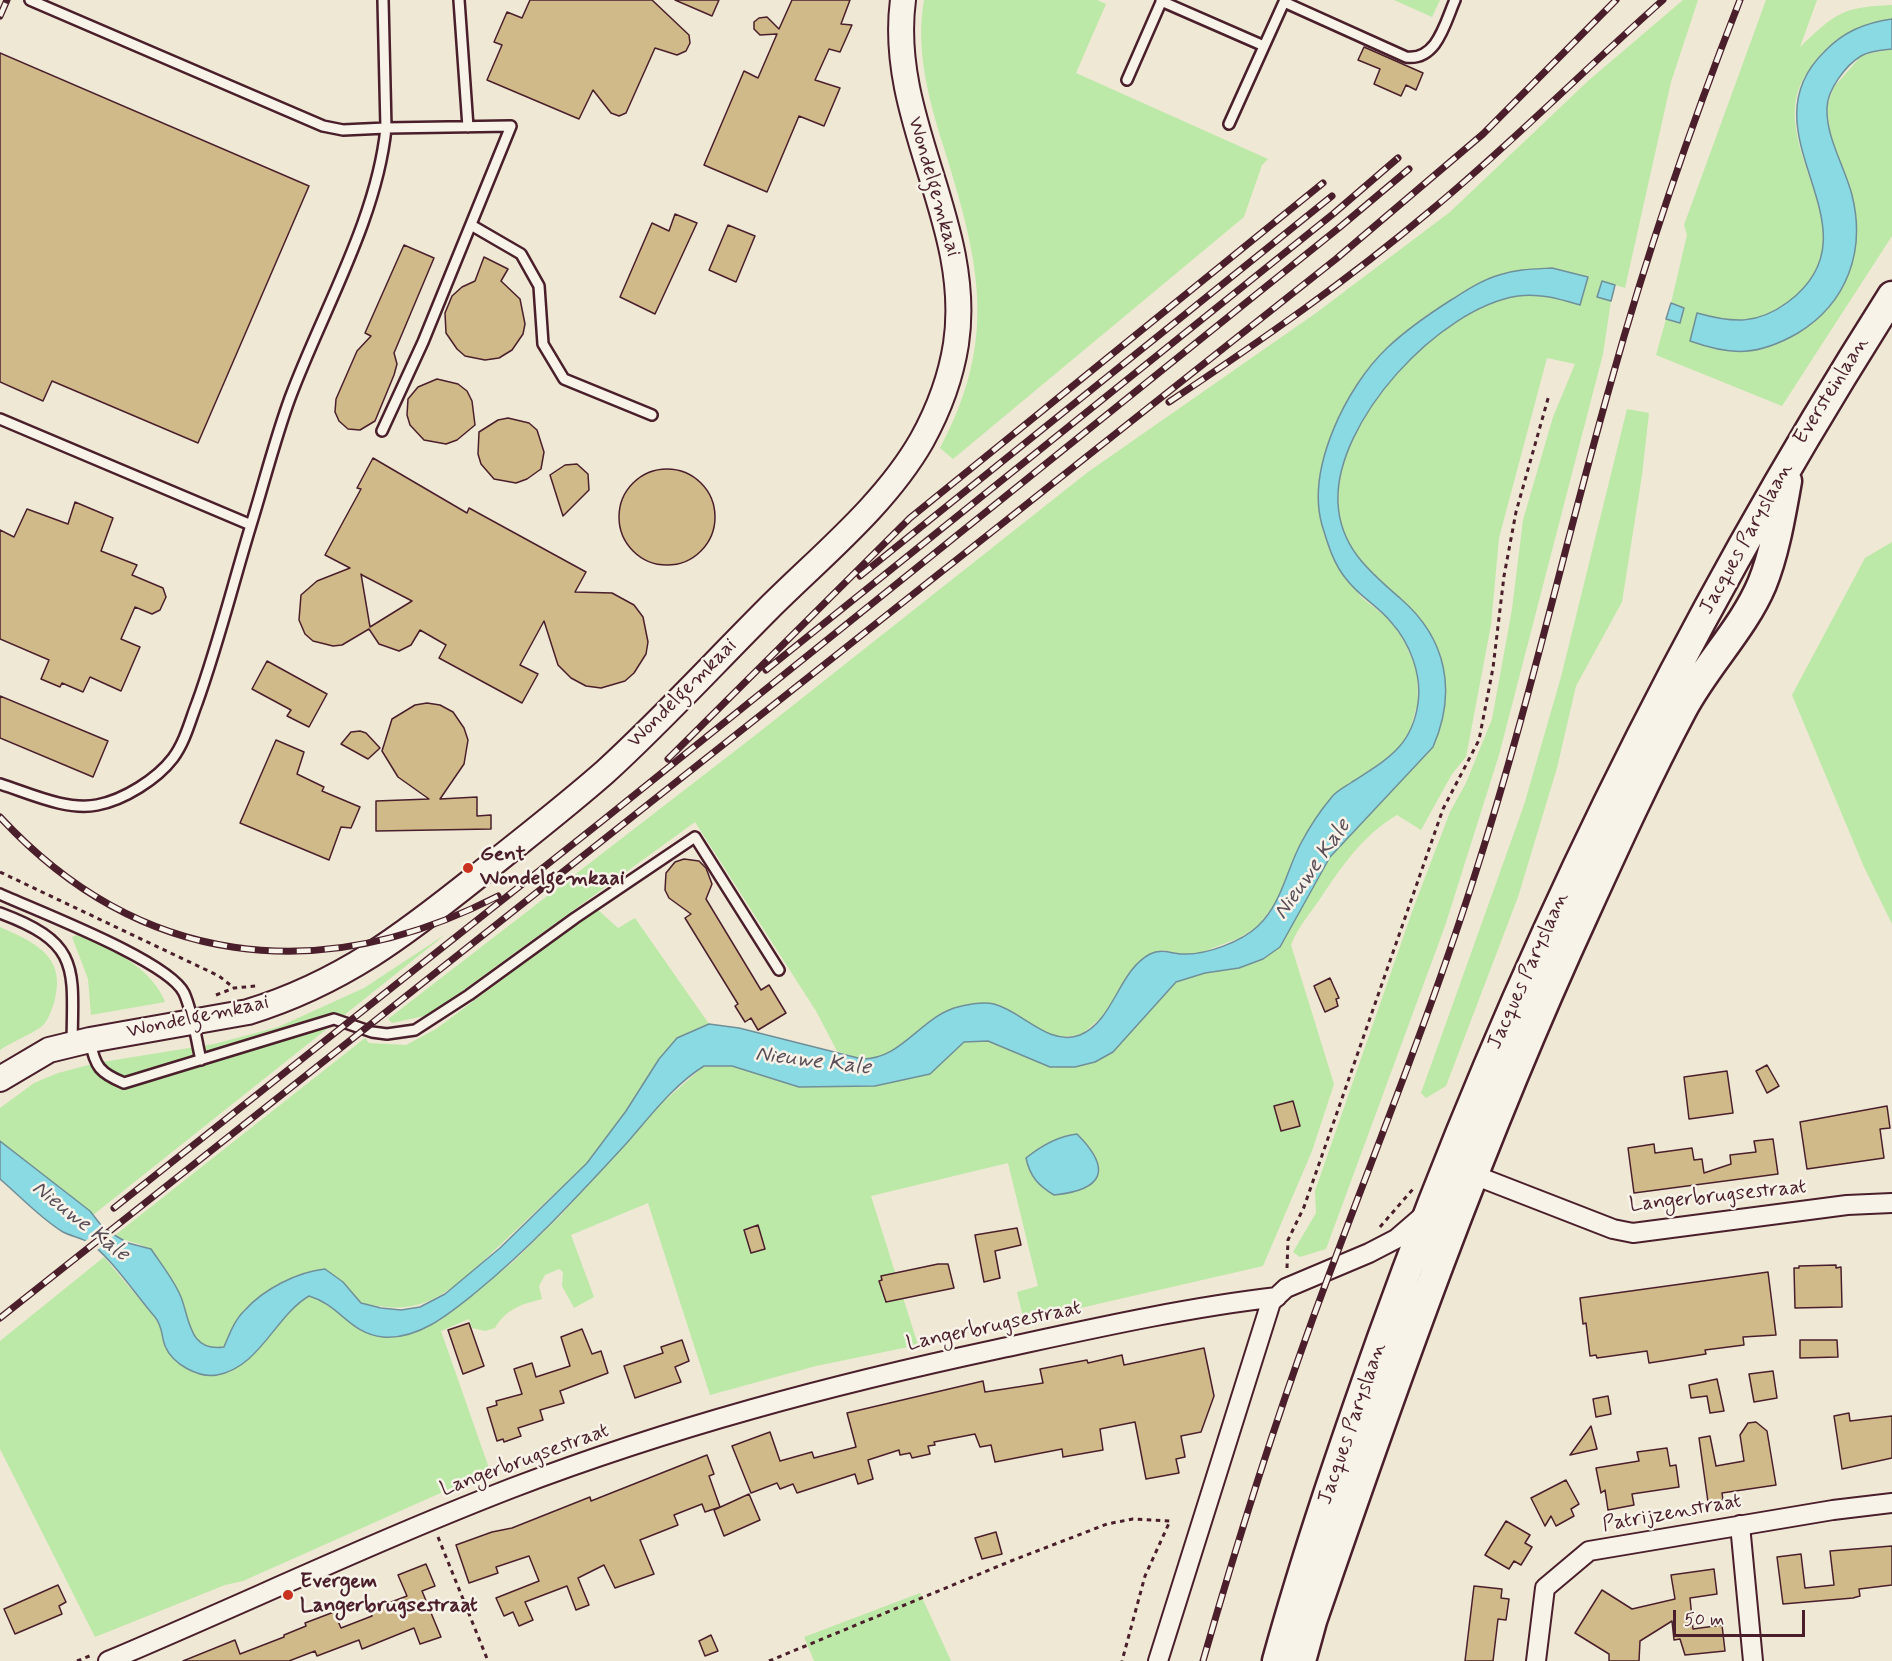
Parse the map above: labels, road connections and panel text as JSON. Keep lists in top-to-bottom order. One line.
{"streets":{"highway":["Eversteinlaan","Jacques Paryslaan"],"main road":["Wondelgemkaai"],"street":["Langerbrugsestraat","Patrijzenstraat"]},"crossings":[["Eversteinlaan","Jacques Paryslaan"],["Jacques Paryslaan","Langerbrugsestraat"]],"water":["Nieuwe Kale"],"places":["Gent Wondelgemkaai","Evergem Langerbrugsestraat"],"scale_bar":"50 m"}
